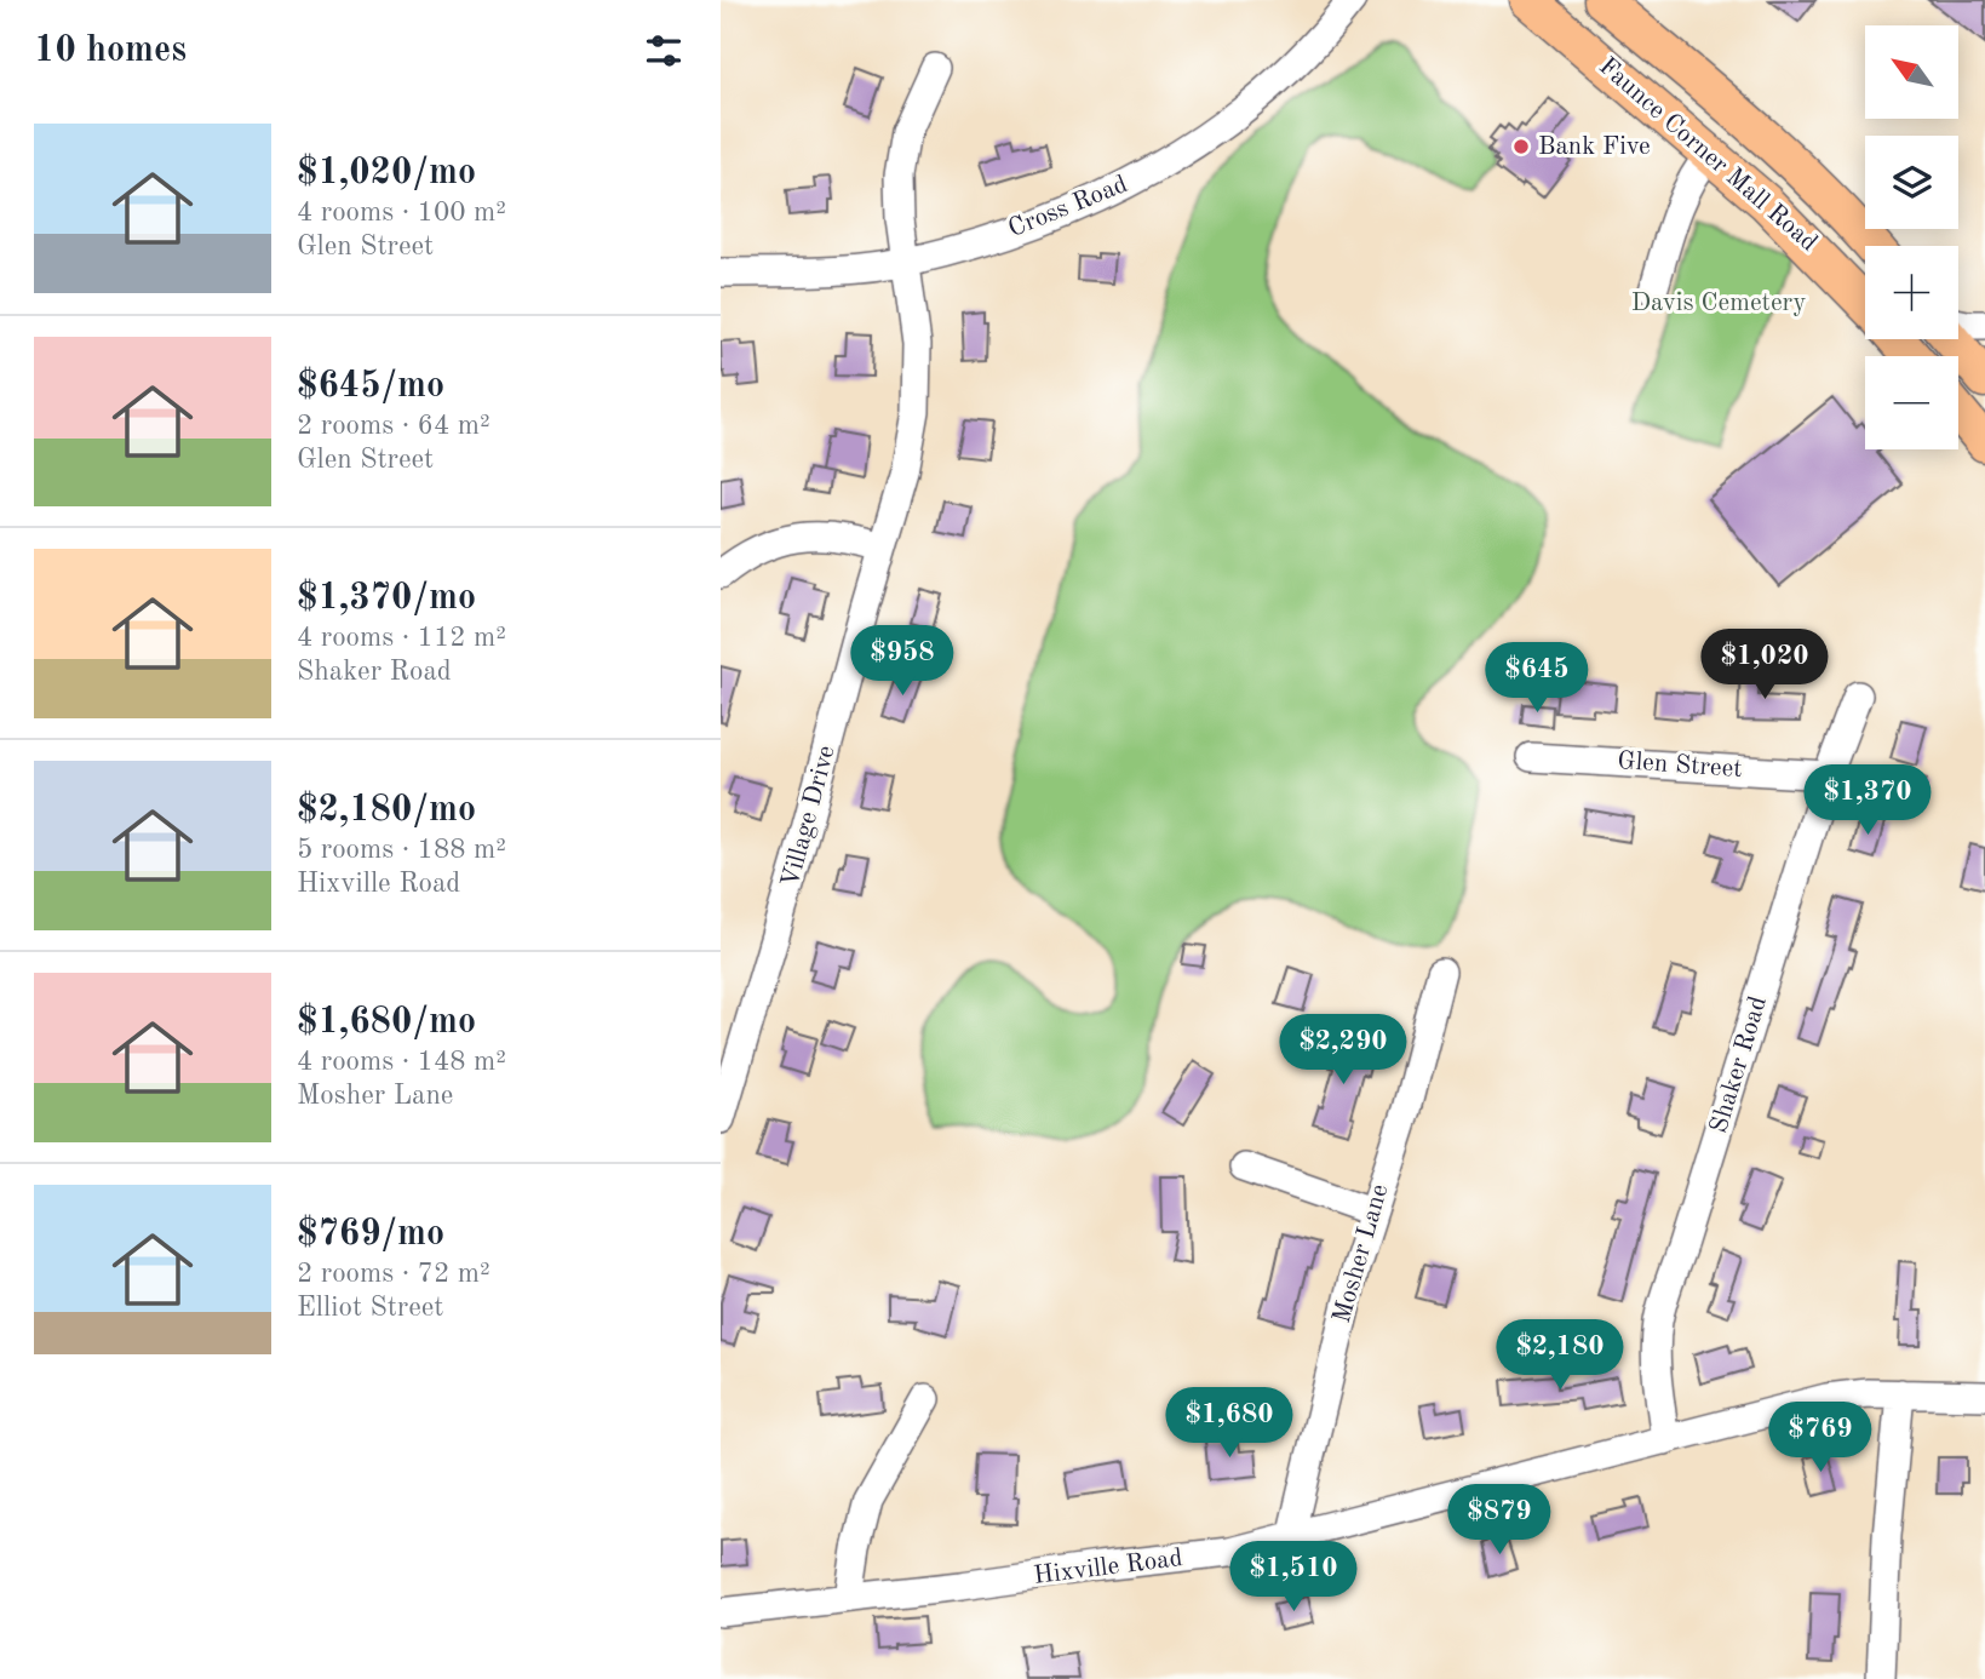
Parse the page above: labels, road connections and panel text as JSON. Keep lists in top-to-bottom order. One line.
{"streets":{"main road":["Faunce Corner Mall Road"],"street":["Cross Road","Glen Street","Village Drive","Shaker Road","Mosher Lane","Hixville Road"]},"crossings":[["Cross Road","Village Drive"],["Glen Street","Shaker Road"],["Shaker Road","Hixville Road"],["Mosher Lane","Hixville Road"]],"parks":["Davis Cemetery"],"places":["Bank Five"],"north":"top left","page":{"heading":"10 homes","map_buttons":["+","−"],"list":[{"name":"$1,020/mo","note":"4 rooms · 100 m² · Glen Street"},{"name":"$645/mo","note":"2 rooms · 64 m² · Glen Street"},{"name":"$1,370/mo","note":"4 rooms · 112 m² · Shaker Road"},{"name":"$2,180/mo","note":"5 rooms · 188 m² · Hixville Road"},{"name":"$1,680/mo","note":"4 rooms · 148 m² · Mosher Lane"},{"name":"$769/mo","note":"2 rooms · 72 m² · Elliot Street"}],"price":["$958","$1,020","$645","$1,370","$2,290","$2,180","$1,680","$769","$879","$1,510"]}}
